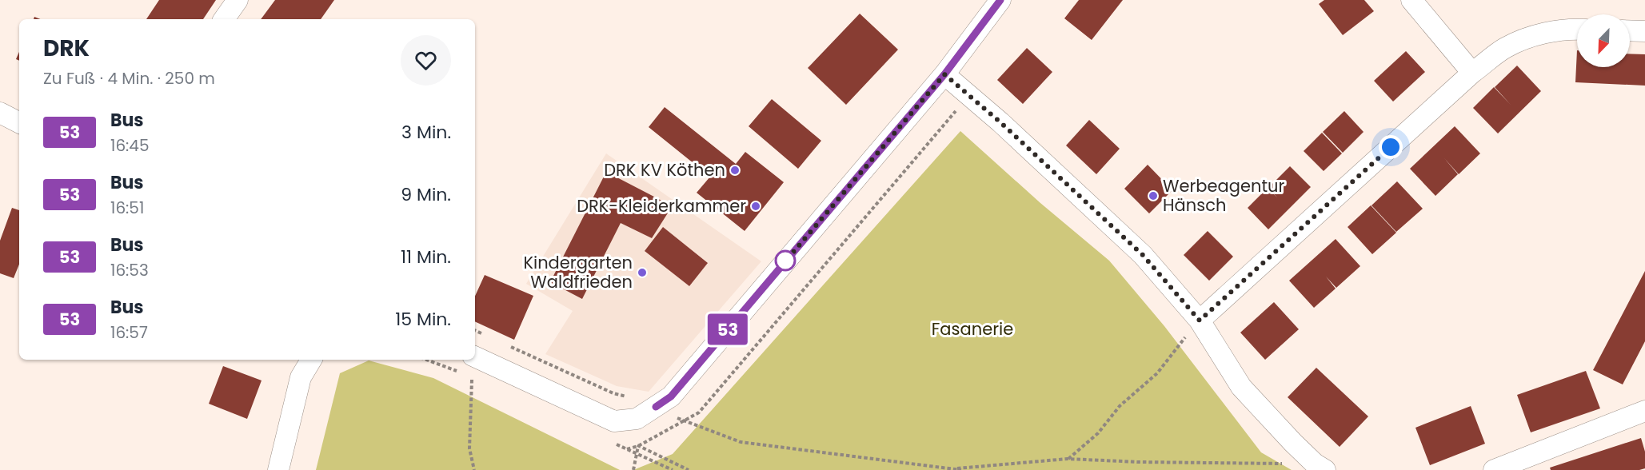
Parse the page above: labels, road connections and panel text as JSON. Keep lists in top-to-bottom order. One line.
{"parks":["Fasanerie"],"places":["DRK KV Köthen","Werbeagentur Hänsch","DRK-Kleiderkammer","Kindergarten Waldfrieden"],"lines":["bus line 53"],"north":"bottom left","page":{"on_map":"53","heading":["DRK","Zu Fuß · 4 Min. · 250 m"],"list":[{"mark":"53","name":"Bus","note":"16:45","value":"3 Min."},{"mark":"53","name":"Bus","note":"16:51","value":"9 Min."},{"mark":"53","name":"Bus","note":"16:53","value":"11 Min."},{"mark":"53","name":"Bus","note":"16:57","value":"15 Min."}]}}
